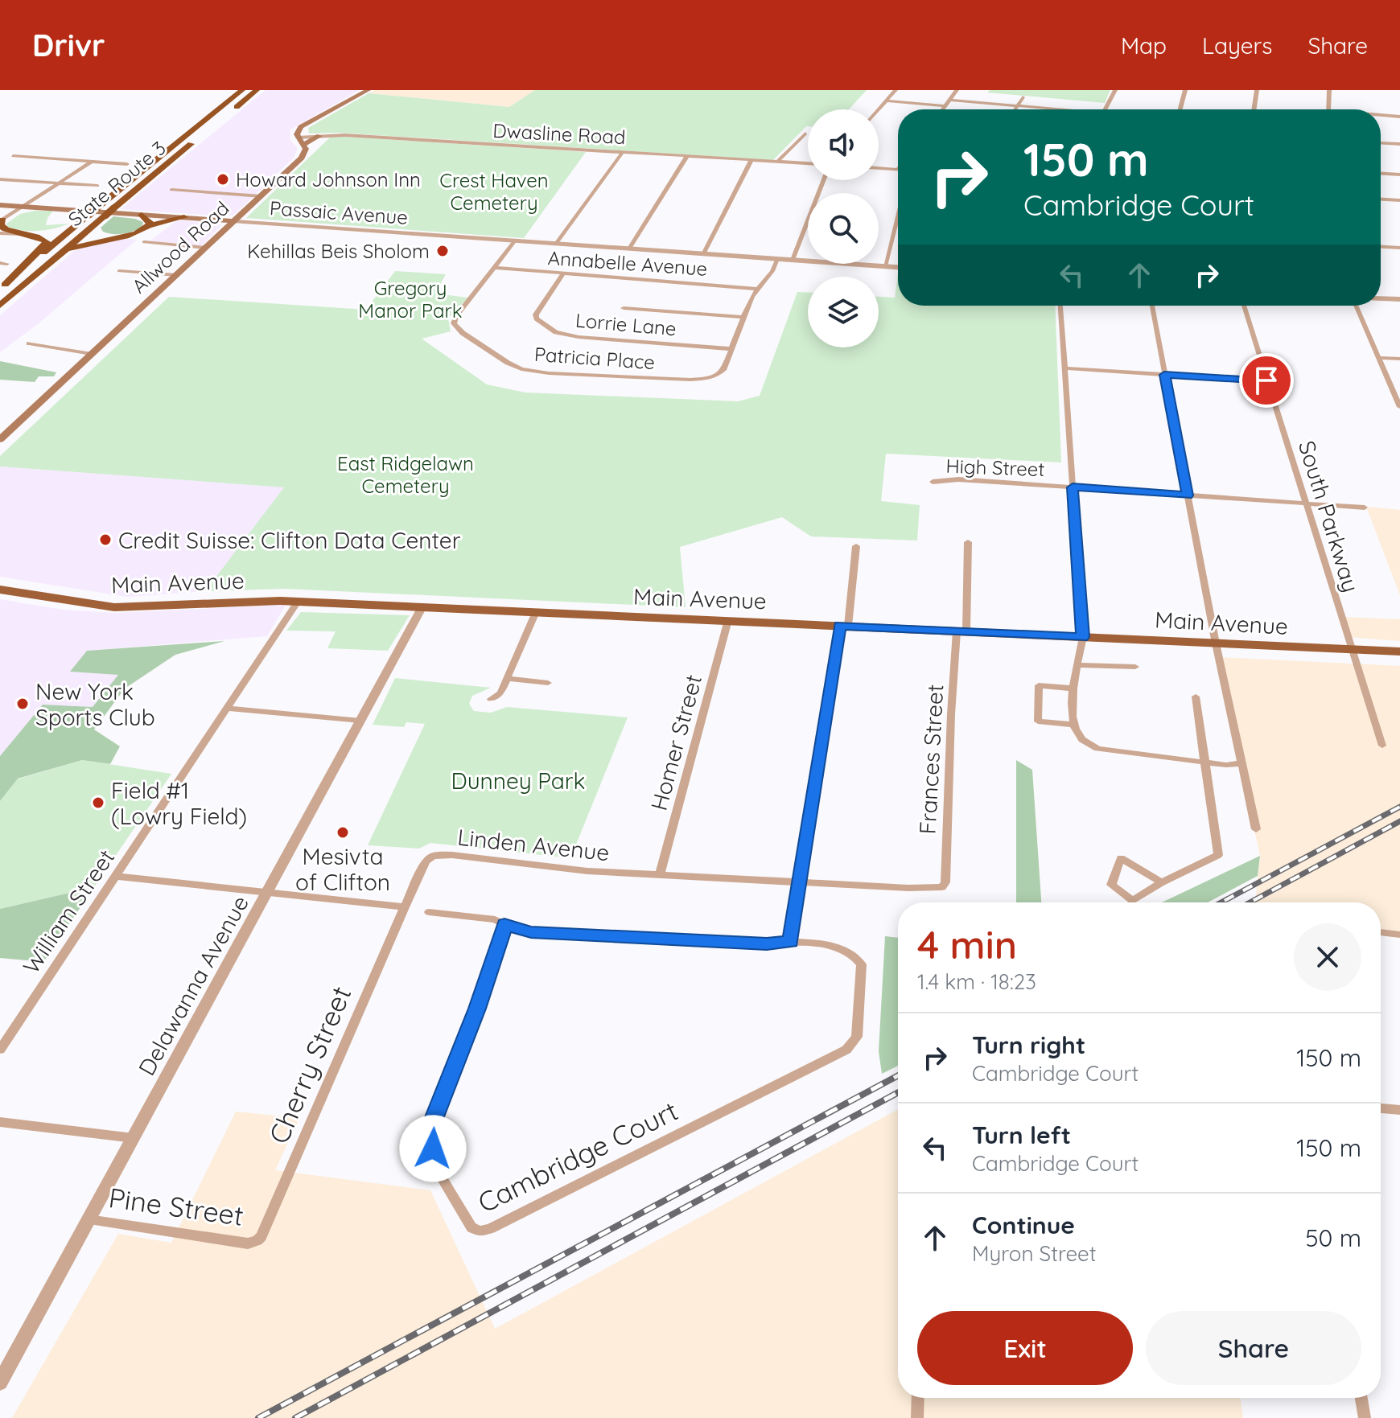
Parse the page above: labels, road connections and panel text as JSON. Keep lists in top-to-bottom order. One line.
{"streets":{"highway":["State Route 3"],"main road":["Passaic Avenue","Allwood Road","Main Avenue"],"street":["Dwasline Road","Annabelle Avenue","Lorrie Lane","Patricia Place","High Street","South Parkway","Homer Street","Frances Street","Linden Avenue","William Street","Delawanna Avenue","Cherry Street","Cambridge Court","Pine Street"]},"crossings":[["Passaic Avenue","Allwood Road"],["Passaic Avenue","Patricia Place"],["Annabelle Avenue","Lorrie Lane"],["Annabelle Avenue","Patricia Place"],["Lorrie Lane","Patricia Place"],["High Street","South Parkway"],["South Parkway","Main Avenue"],["Main Avenue","Homer Street"],["Main Avenue","Frances Street"],["Main Avenue","William Street"],["Main Avenue","Delawanna Avenue"],["Homer Street","Linden Avenue"],["Frances Street","Linden Avenue"],["Linden Avenue","Cherry Street"],["Delawanna Avenue","Pine Street"],["Cherry Street","Pine Street"]],"parks":["Crest Haven Cemetery","Gregory Manor Park","East Ridgelawn Cemetery","Dunney Park"],"places":["Howard Johnson Inn","Kehillas Beis Sholom","Credit Suisse: Clifton Data Center","New York Sports Club","Field #1 (Lowry Field)","Mesivta of Clifton"],"page":{"header":"Drivr","nav":["Map","Layers","Share"],"turn":["150 m","Cambridge Court"],"heading":["4 min","1.4 km · 18:23"],"list":[{"name":"Turn right","note":"Cambridge Court","value":"150 m"},{"name":"Turn left","note":"Cambridge Court","value":"150 m"},{"name":"Continue","note":"Myron Street","value":"50 m"}],"buttons":["Exit","Share"]}}
